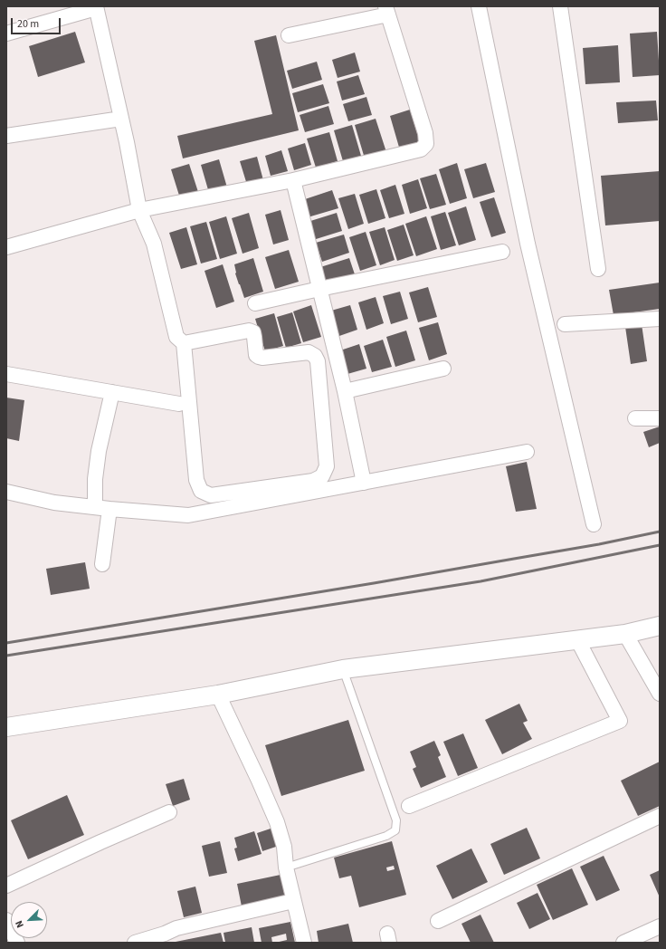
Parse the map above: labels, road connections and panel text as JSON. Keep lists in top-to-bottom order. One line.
{"scale_bar":"20 m","north":"bottom left"}
